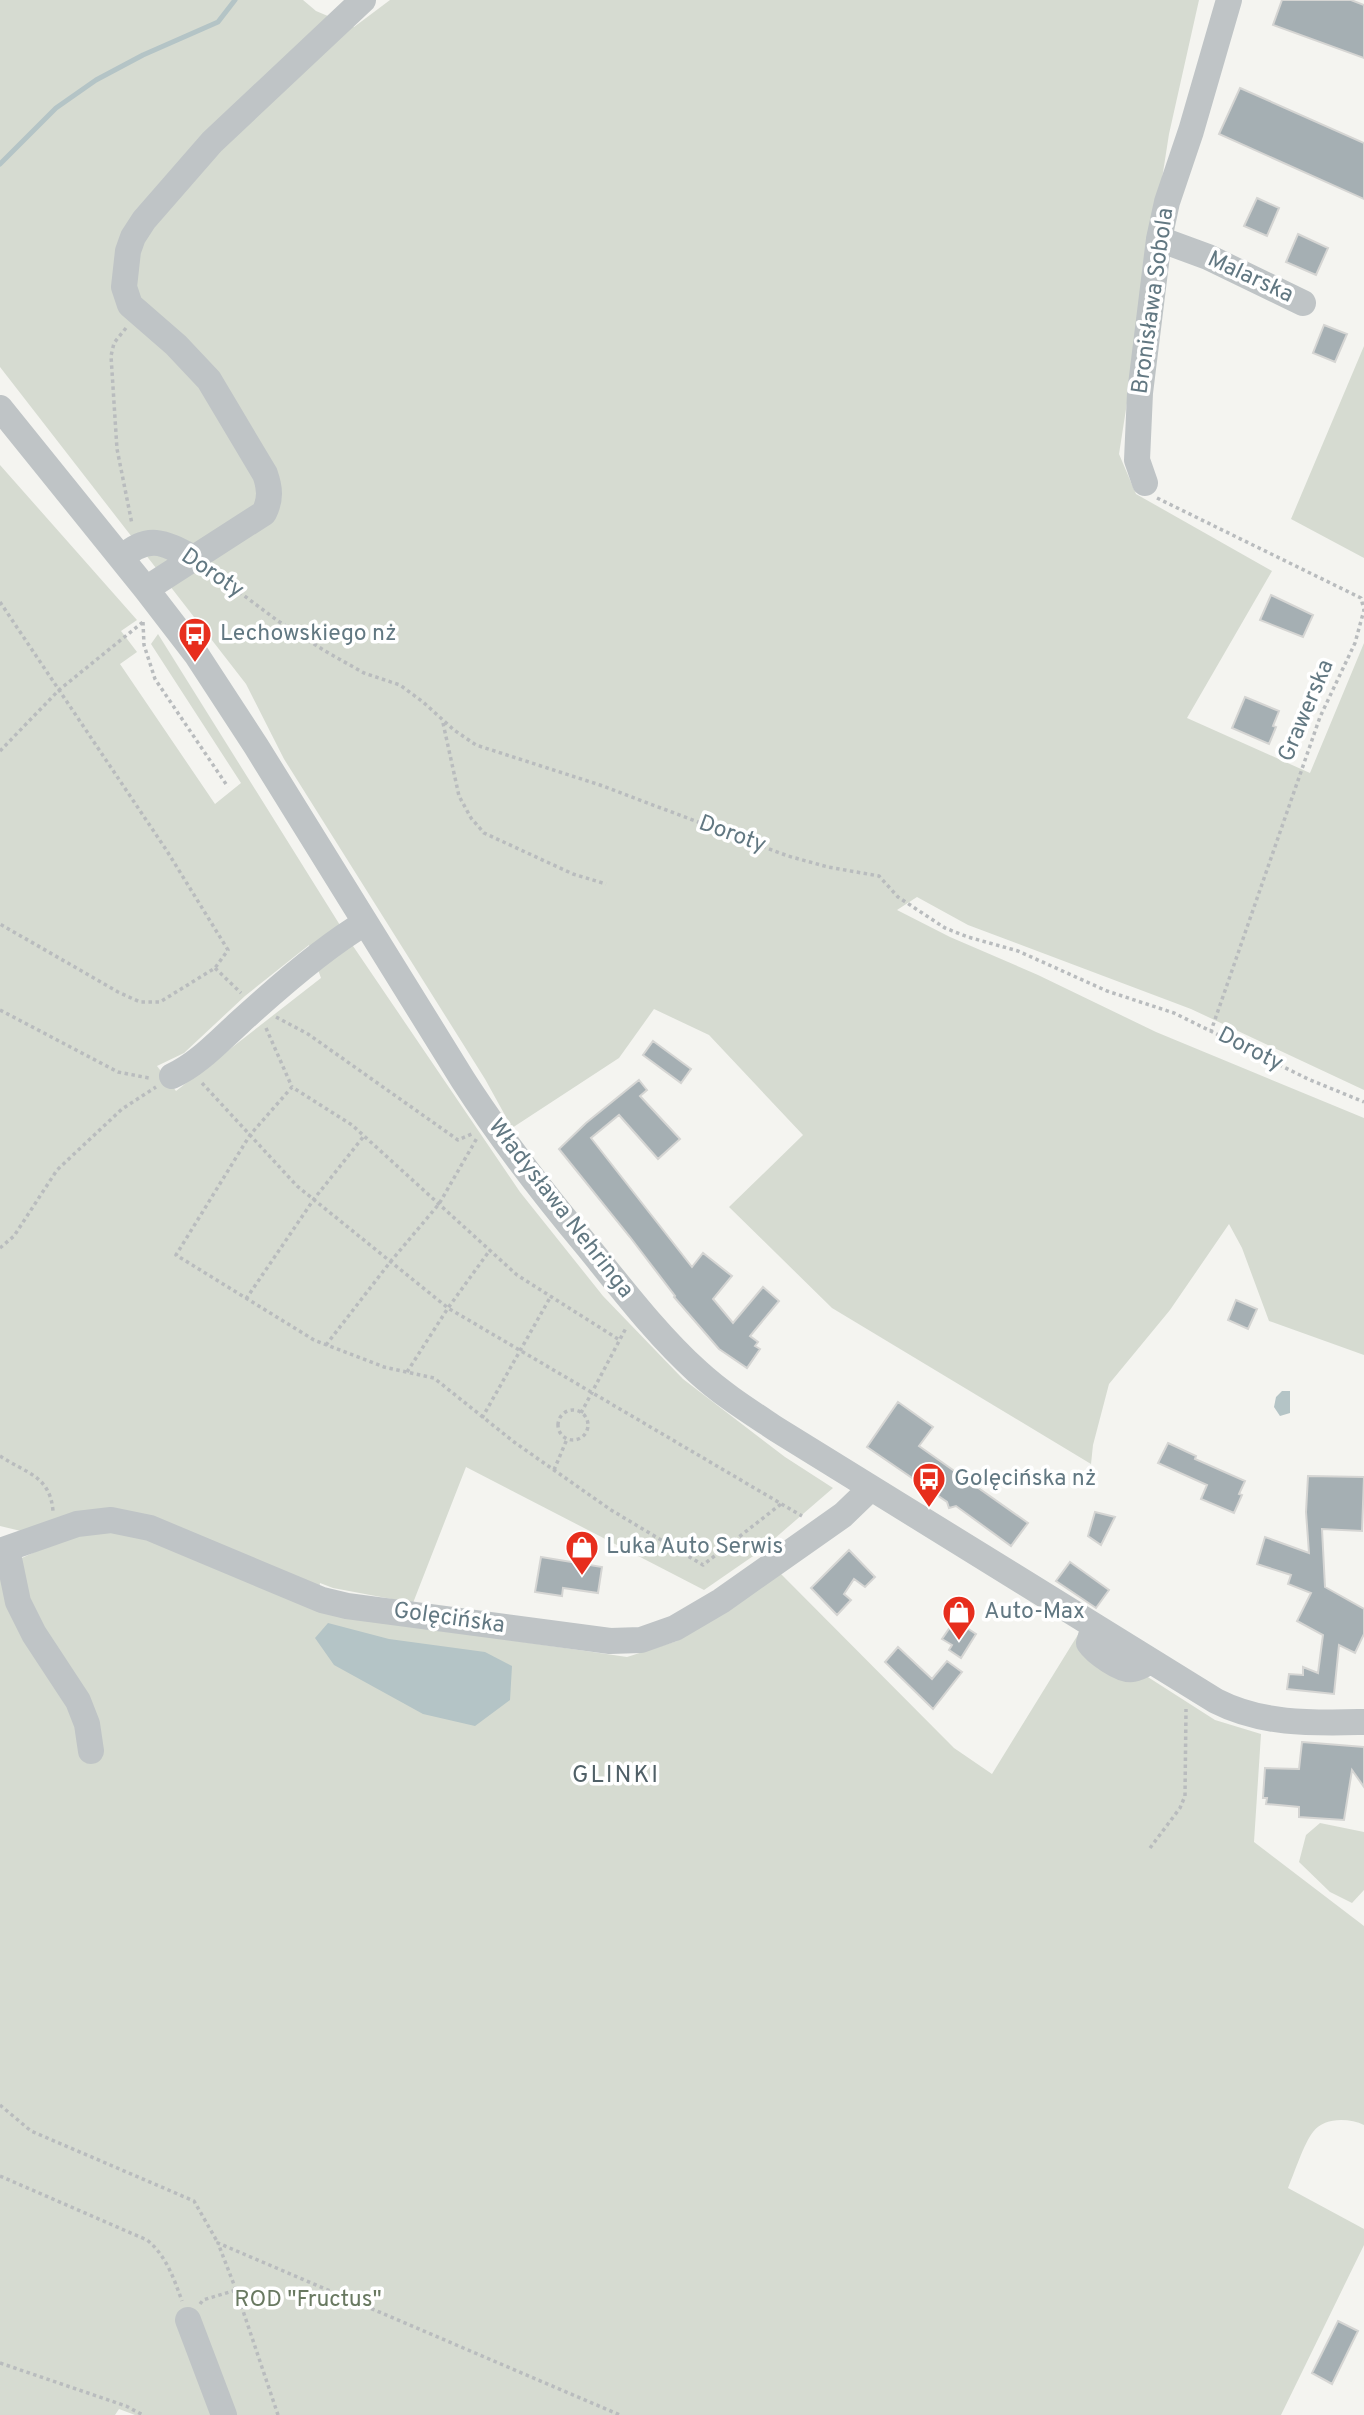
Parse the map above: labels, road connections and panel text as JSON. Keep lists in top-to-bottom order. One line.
{"streets":{"street":["Malarska","Bronisława Sobola","Doroty","Władysława Nehringa","Golęcińska"],"path":["Grawerska"]},"crossings":[["Malarska","Bronisława Sobola"],["Bronisława Sobola","Grawerska"],["Doroty","Grawerska"],["Doroty","Władysława Nehringa"],["Władysława Nehringa","Golęcińska"]],"districts":["GLINKI"],"parks":["ROD \"Fructus\""],"places":{"bus stop":["Lechowskiego nż","Golęcińska nż"],"shop":["Luka Auto Serwis","Auto-Max"]}}
